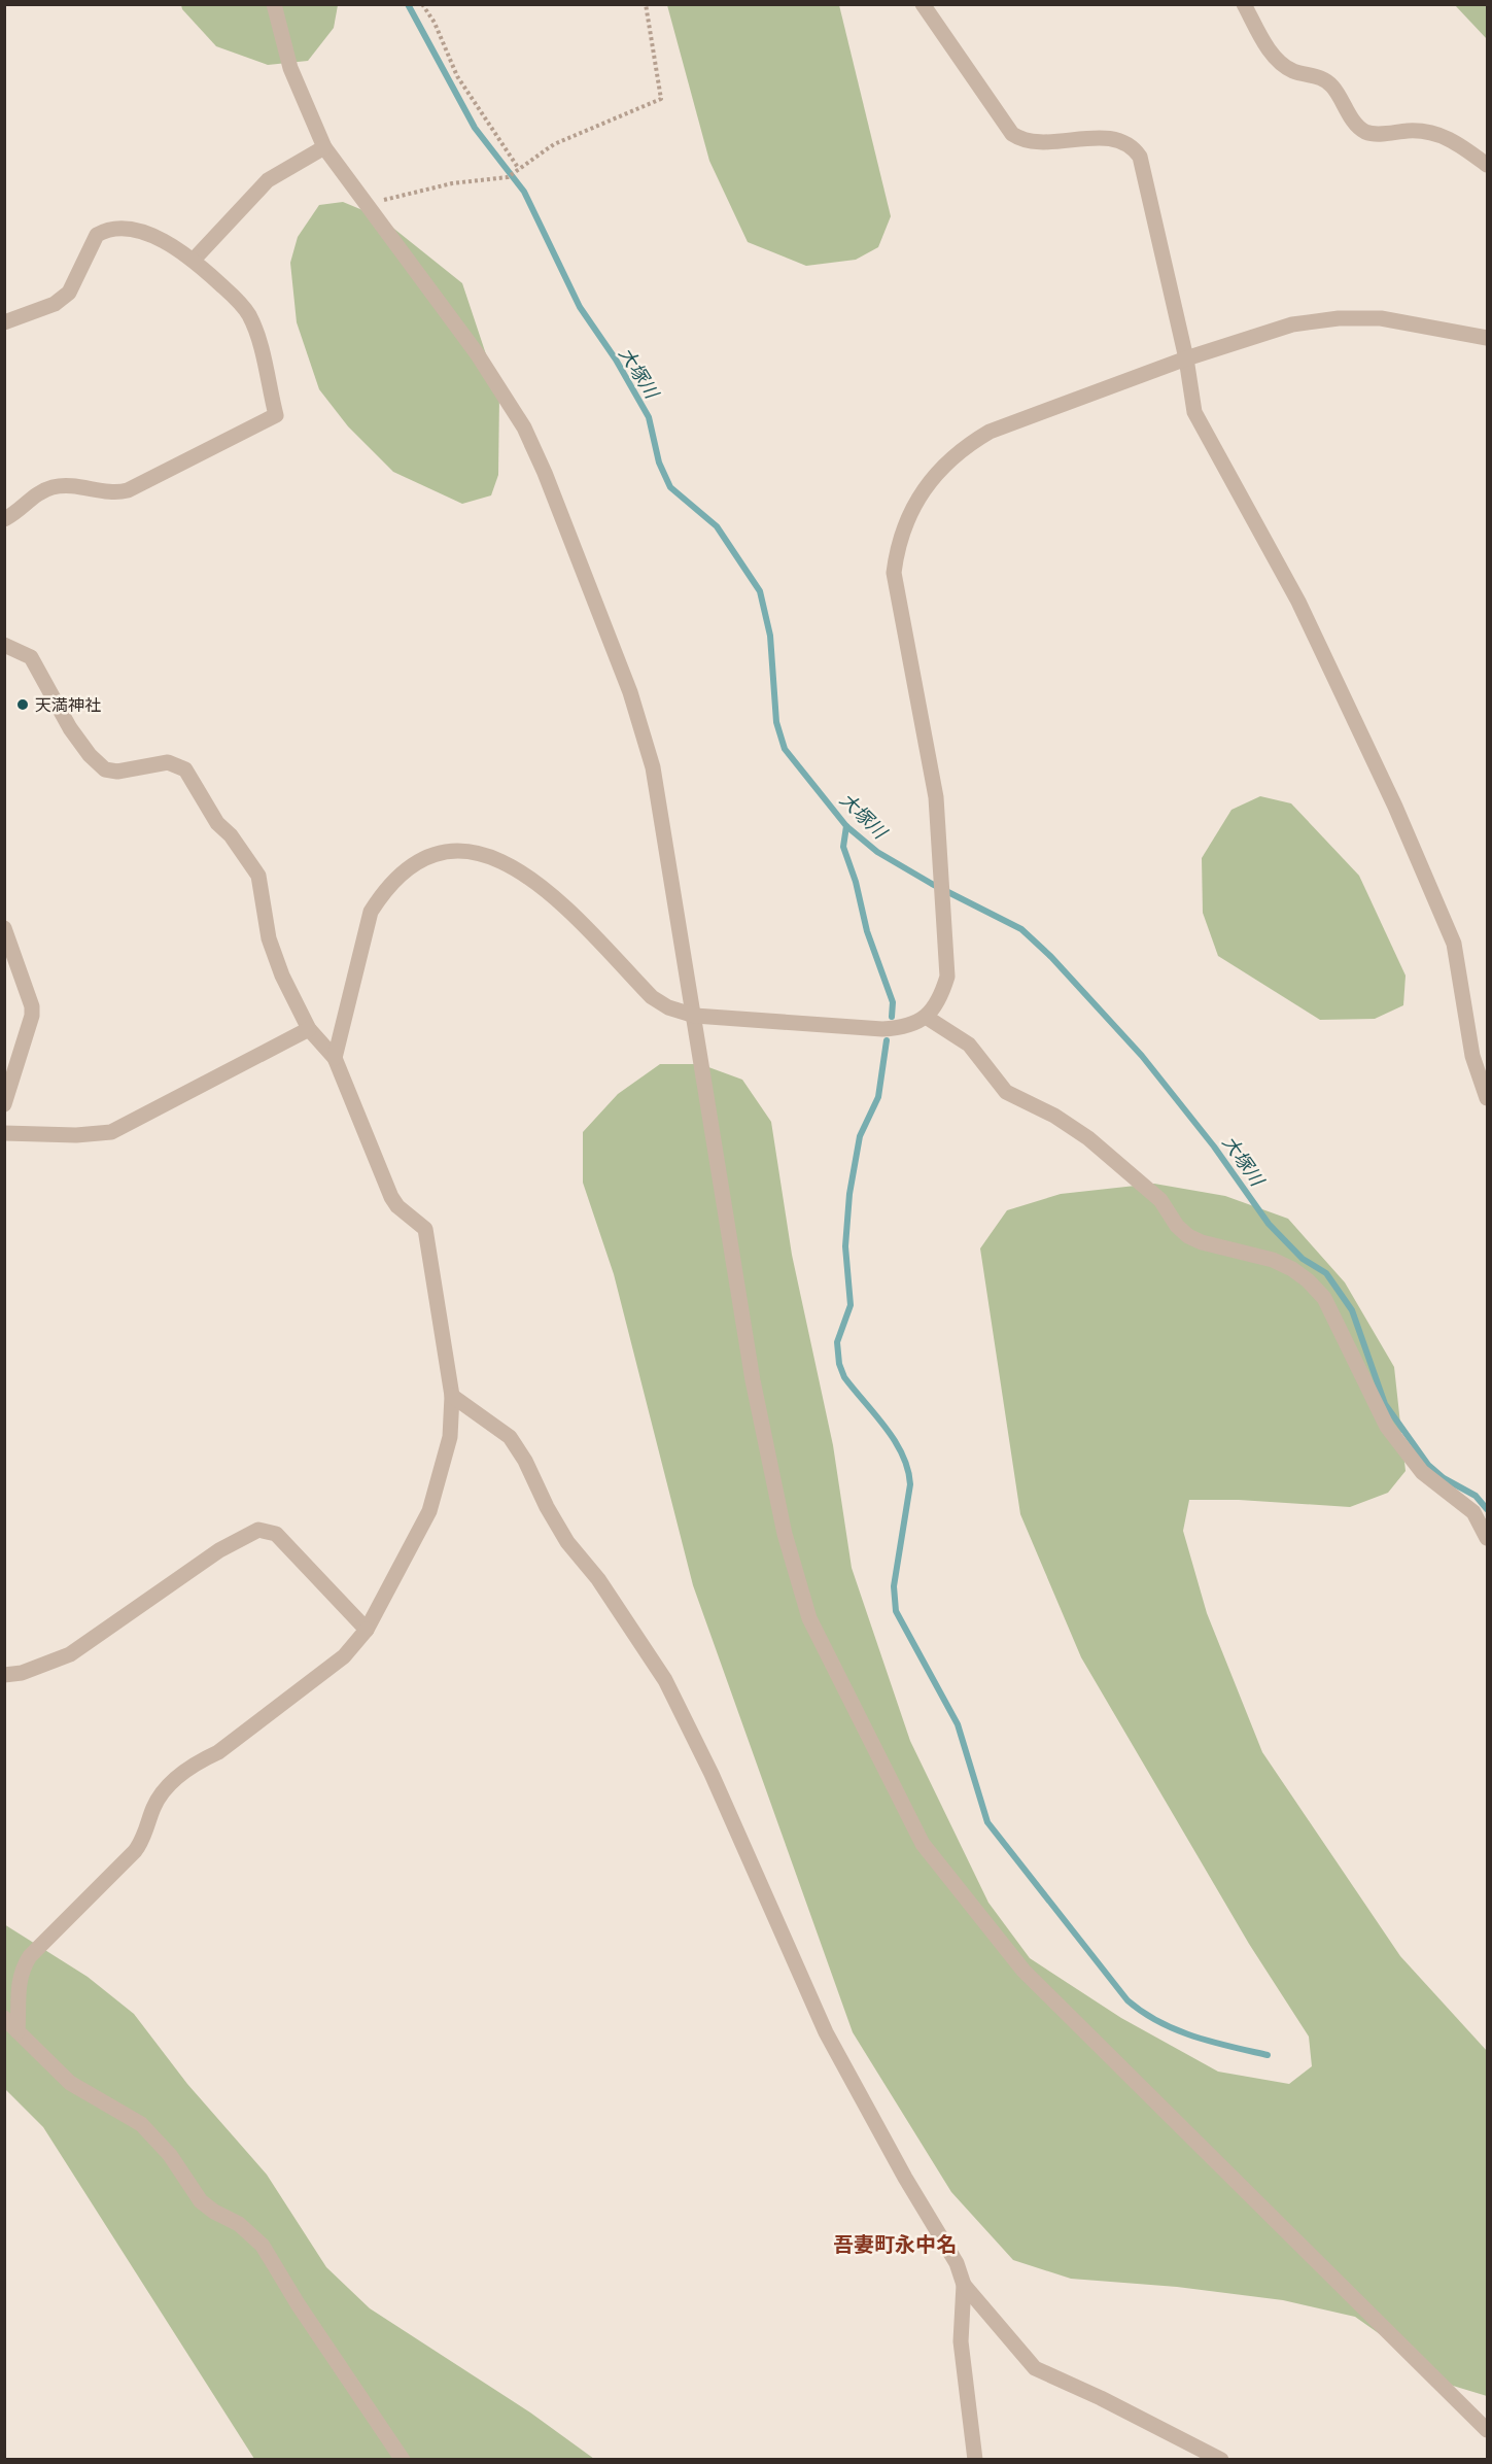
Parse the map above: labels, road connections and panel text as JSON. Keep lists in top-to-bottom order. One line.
{"districts":["吾妻町永中名"],"water":["大塚川"],"places":["天満神社"]}
